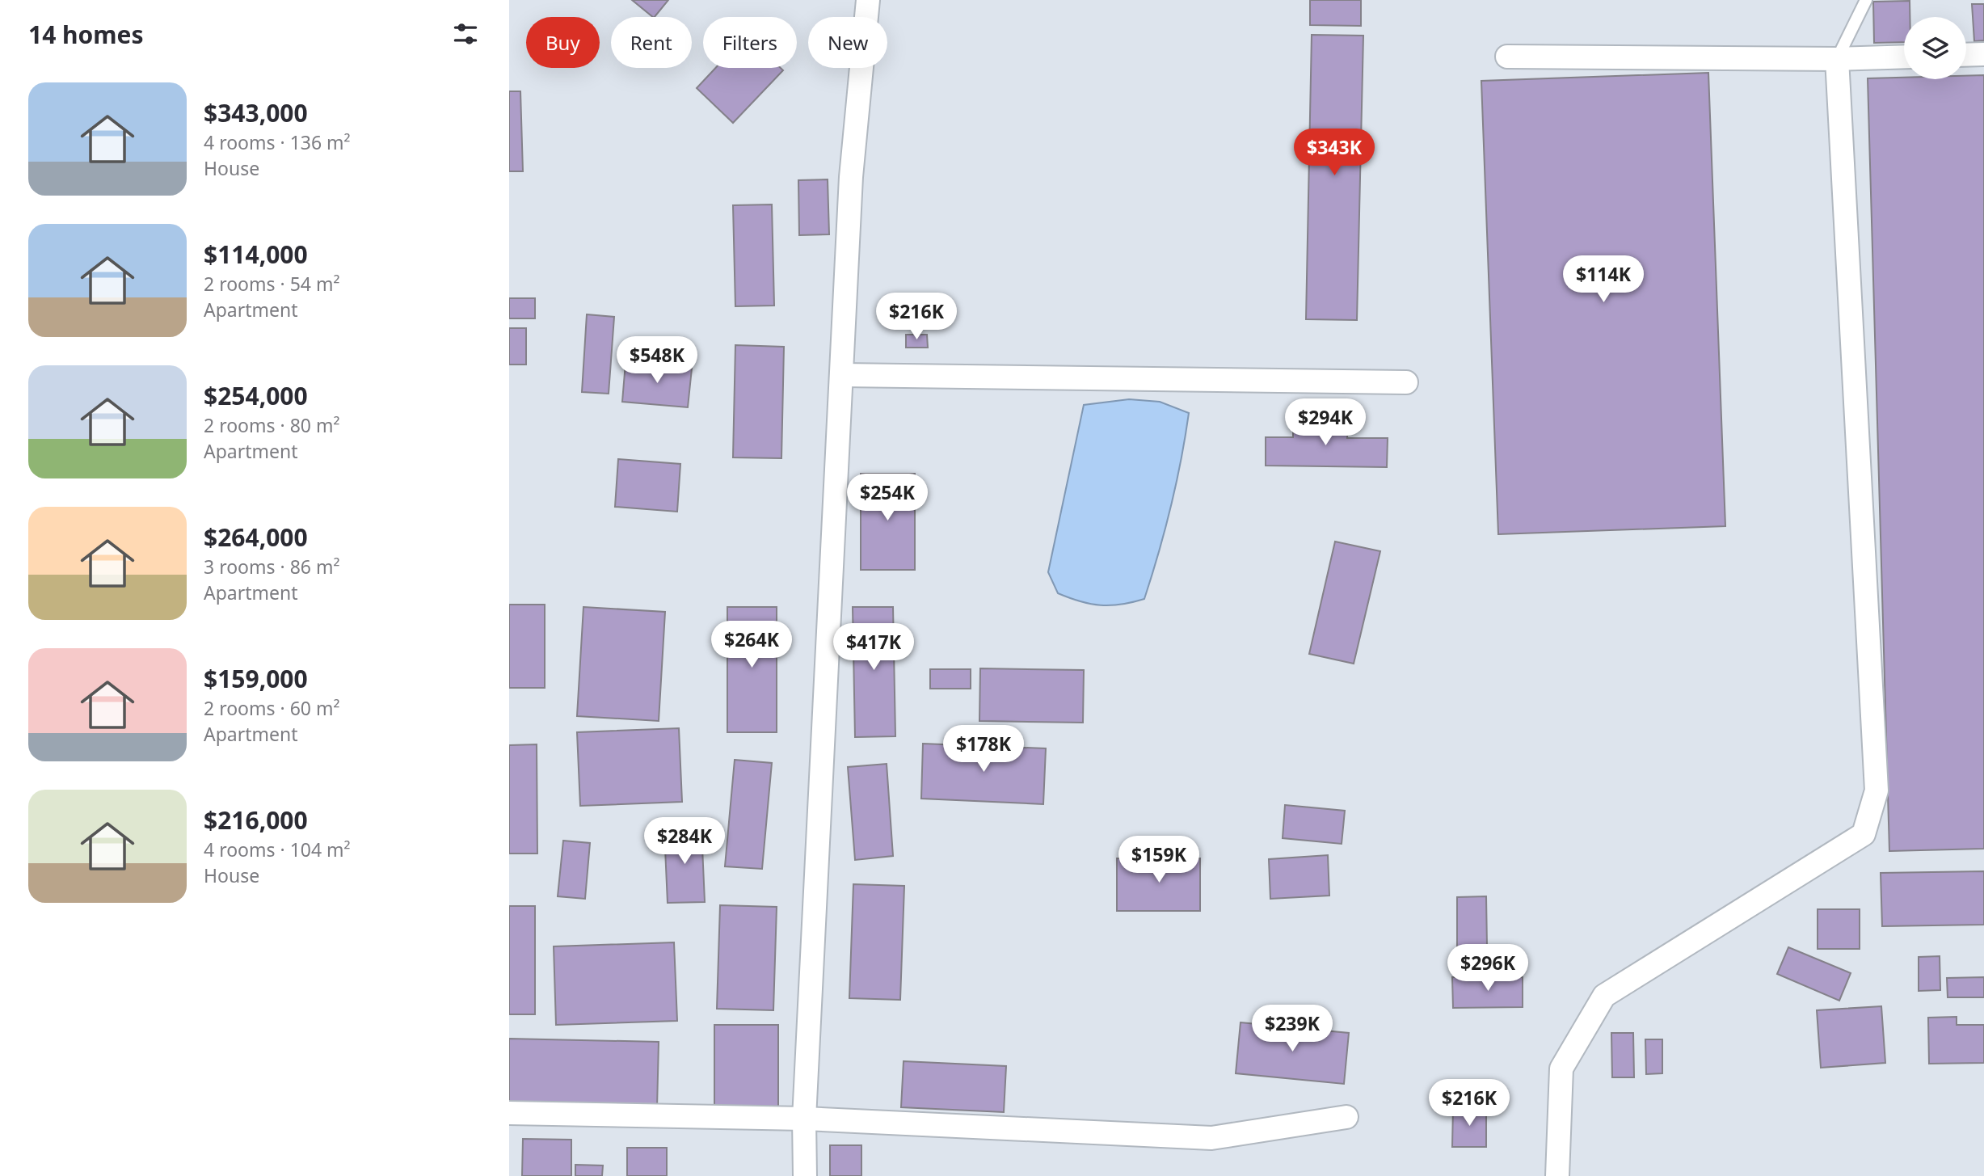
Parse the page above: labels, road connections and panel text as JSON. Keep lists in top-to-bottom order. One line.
{"page":{"heading":"14 homes","chip":["Buy","Rent","Filters","New"],"list":[{"name":"$343,000","note":"4 rooms · 136 m² · House"},{"name":"$114,000","note":"2 rooms · 54 m² · Apartment"},{"name":"$254,000","note":"2 rooms · 80 m² · Apartment"},{"name":"$264,000","note":"3 rooms · 86 m² · Apartment"},{"name":"$159,000","note":"2 rooms · 60 m² · Apartment"},{"name":"$216,000","note":"4 rooms · 104 m² · House"}],"price":["$343K","$114K","$216K","$548K","$294K","$254K","$264K","$417K","$178K","$284K","$159K","$296K","$239K","$216K"]}}
